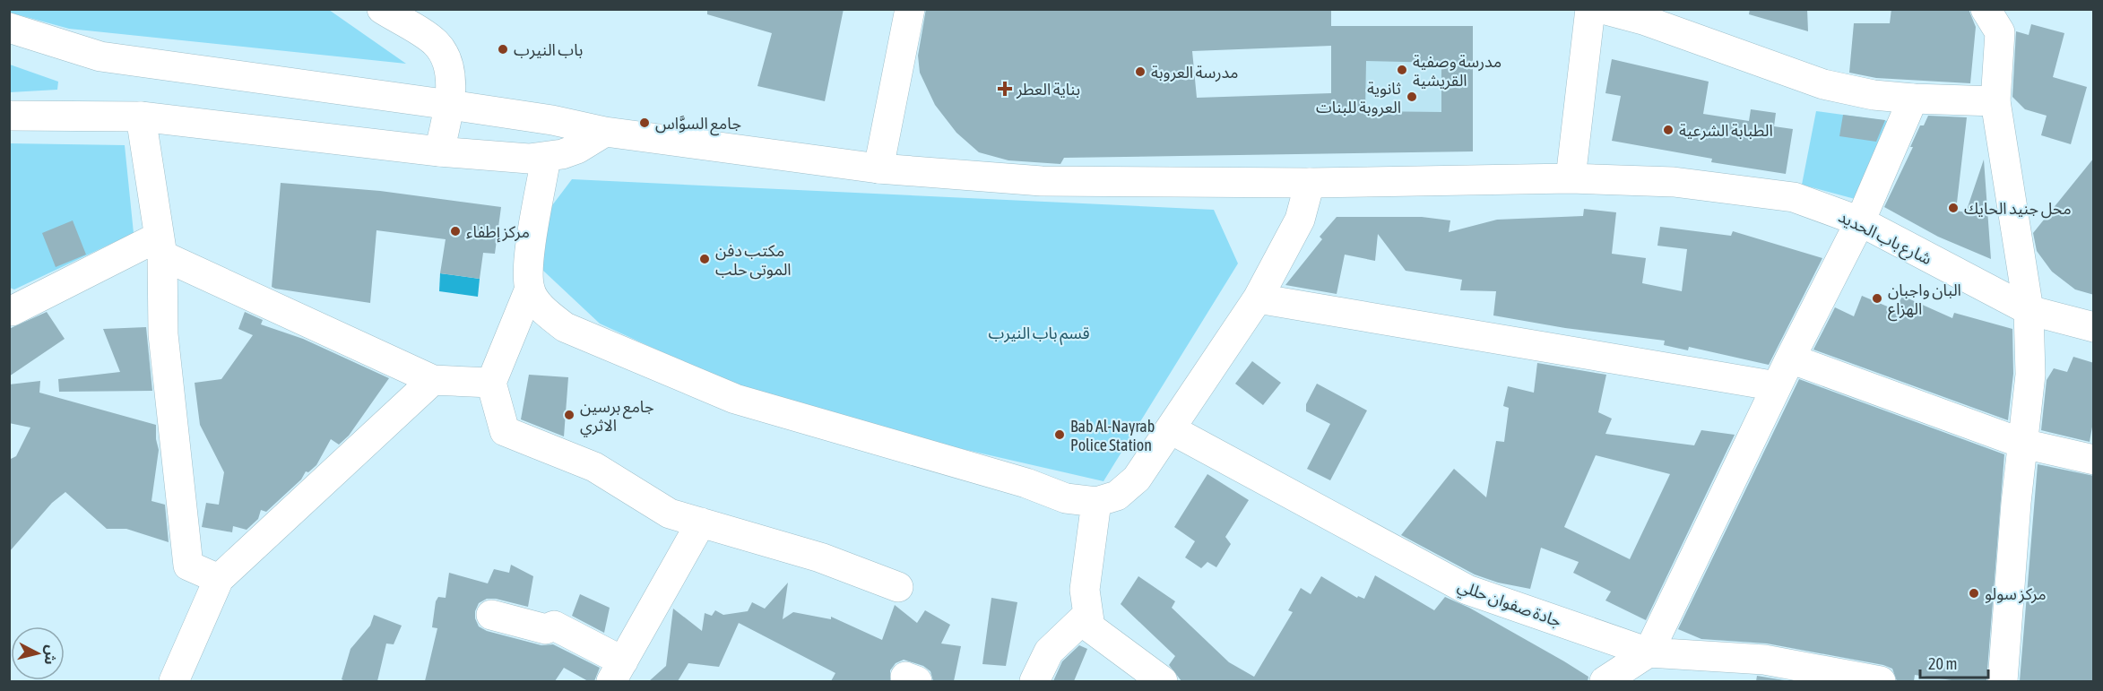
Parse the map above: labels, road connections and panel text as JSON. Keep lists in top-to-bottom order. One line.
{"streets":{"street":["شارع باب الحديد","جادة صفوان حللي"]},"parks":["قسم باب النيرب"],"places":{"other":["باب النيرب","مدرسة وصفية القريشية","مدرسة العروبة","ثانوية العروبة للبنات","جامع السوَّاس","الطبابة الشرعية","محل جنيد الحايك","مركز إطفاء","مكتب دفن الموتى حلب","البان واجبان الهزاع","جامع برسين الاثري","Bab Al-Nayrab Police Station","مركز سولو"],"health":["بناية العطر"]},"scale_bar":"20 m","north":"right"}
